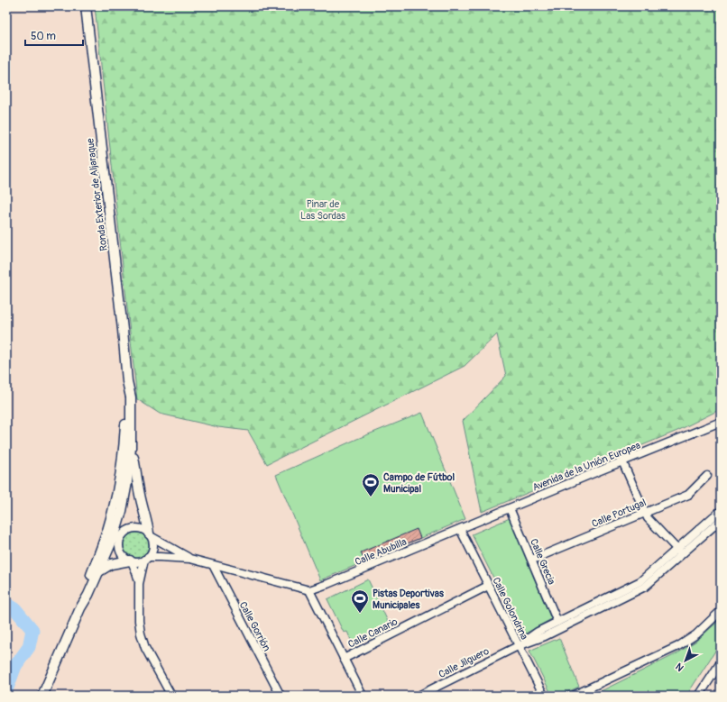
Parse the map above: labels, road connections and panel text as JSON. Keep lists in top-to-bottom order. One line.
{"streets":{"main road":["Ronda Exterior de Aljaraque"],"street":["Avenida de la Unión Europea","Calle Portugal","Calle Abubilla","Calle Grecia","Calle Golondrina","Calle Gorrión","Calle Canario","Calle Jilguero"]},"crossings":[["Avenida de la Unión Europea","Calle Abubilla"],["Avenida de la Unión Europea","Calle Grecia"],["Avenida de la Unión Europea","Calle Golondrina"],["Calle Portugal","Calle Grecia"],["Calle Abubilla","Calle Golondrina"],["Calle Golondrina","Calle Canario"],["Calle Golondrina","Calle Jilguero"]],"parks":["Pinar de Las Sordas"],"places":{"sports":["Campo de Fútbol Municipal","Pistas Deportivas Municipales"]},"scale_bar":"50 m","north":"bottom left"}
